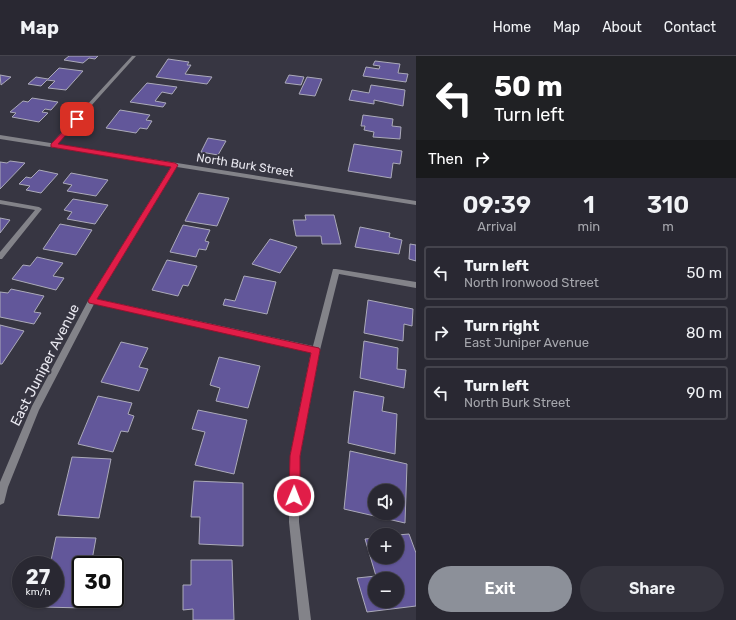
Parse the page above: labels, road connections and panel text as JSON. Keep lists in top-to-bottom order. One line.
{"streets":{"street":["North Burk Street","East Juniper Avenue"]},"crossings":[["North Burk Street","East Juniper Avenue"]],"page":{"header":"Map","nav":["Home","Map","About","Contact"],"turn":["50 m","Turn left"],"then":"Then","eta":["09:39","Arrival","1","min","310","m"],"list":[{"name":"Turn left","note":"North Ironwood Street","value":"50 m"},{"name":"Turn right","note":"East Juniper Avenue","value":"80 m"},{"name":"Turn left","note":"North Burk Street","value":"90 m"}],"map_buttons":["+","−"],"speed":"27 km/h","limit":"30","buttons":["Exit","Share"]}}
